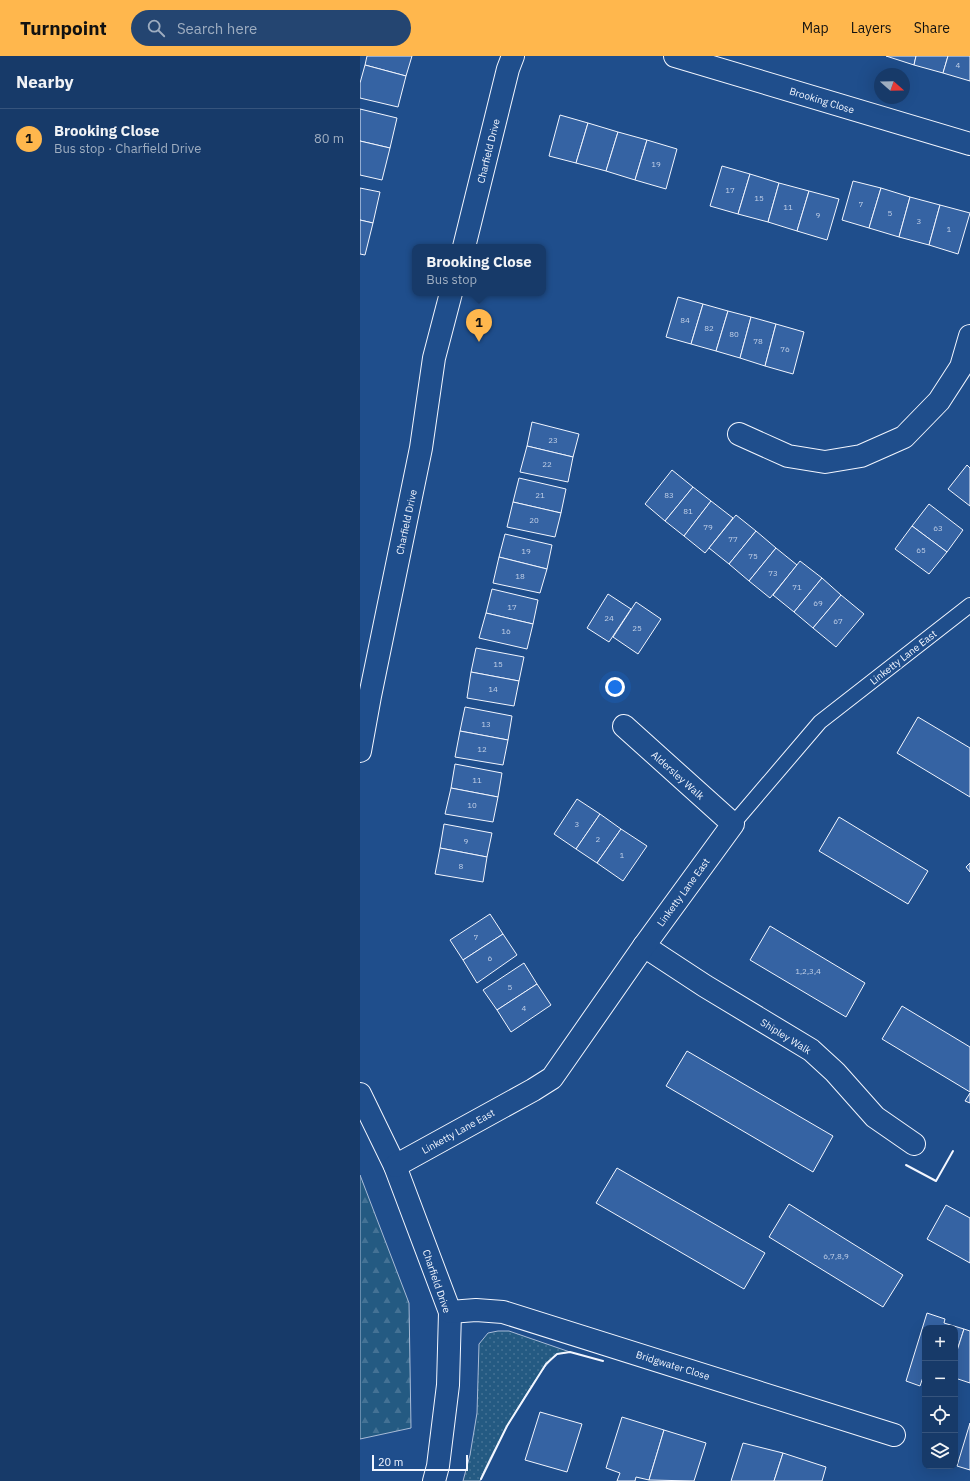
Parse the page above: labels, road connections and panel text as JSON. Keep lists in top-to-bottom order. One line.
{"streets":{"street":["Brooking Close","Charfield Drive","Linketty Lane East","Aldersley Walk","Shipley Walk","Bridgwater Close"]},"crossings":[["Charfield Drive","Linketty Lane East"],["Charfield Drive","Bridgwater Close"],["Linketty Lane East","Aldersley Walk"],["Linketty Lane East","Shipley Walk"]],"house_numbers":["4","19","17","15","7","11","5","9","3","1","84","82","80","78","76","23","22","21","83","81","20","79","63","77","65","19","75","73","18","71","69","17","24","67","25","16","15","14","13","12","11","10","3","2","9","1","8","7","6","1,2,3,4","5","4","6,7,8,9"],"scale_bar":"20 m","north":"right","page":{"header":"Turnpoint","search":"Search here","nav":["Map","Layers","Share"],"heading":"Nearby","list":[{"mark":"1","name":"Brooking Close","note":"Bus stop · Charfield Drive","value":"80 m"}],"popup":["Brooking Close","Bus stop"],"pins":"1","map_buttons":["+","−"],"scale":"20 m"}}
